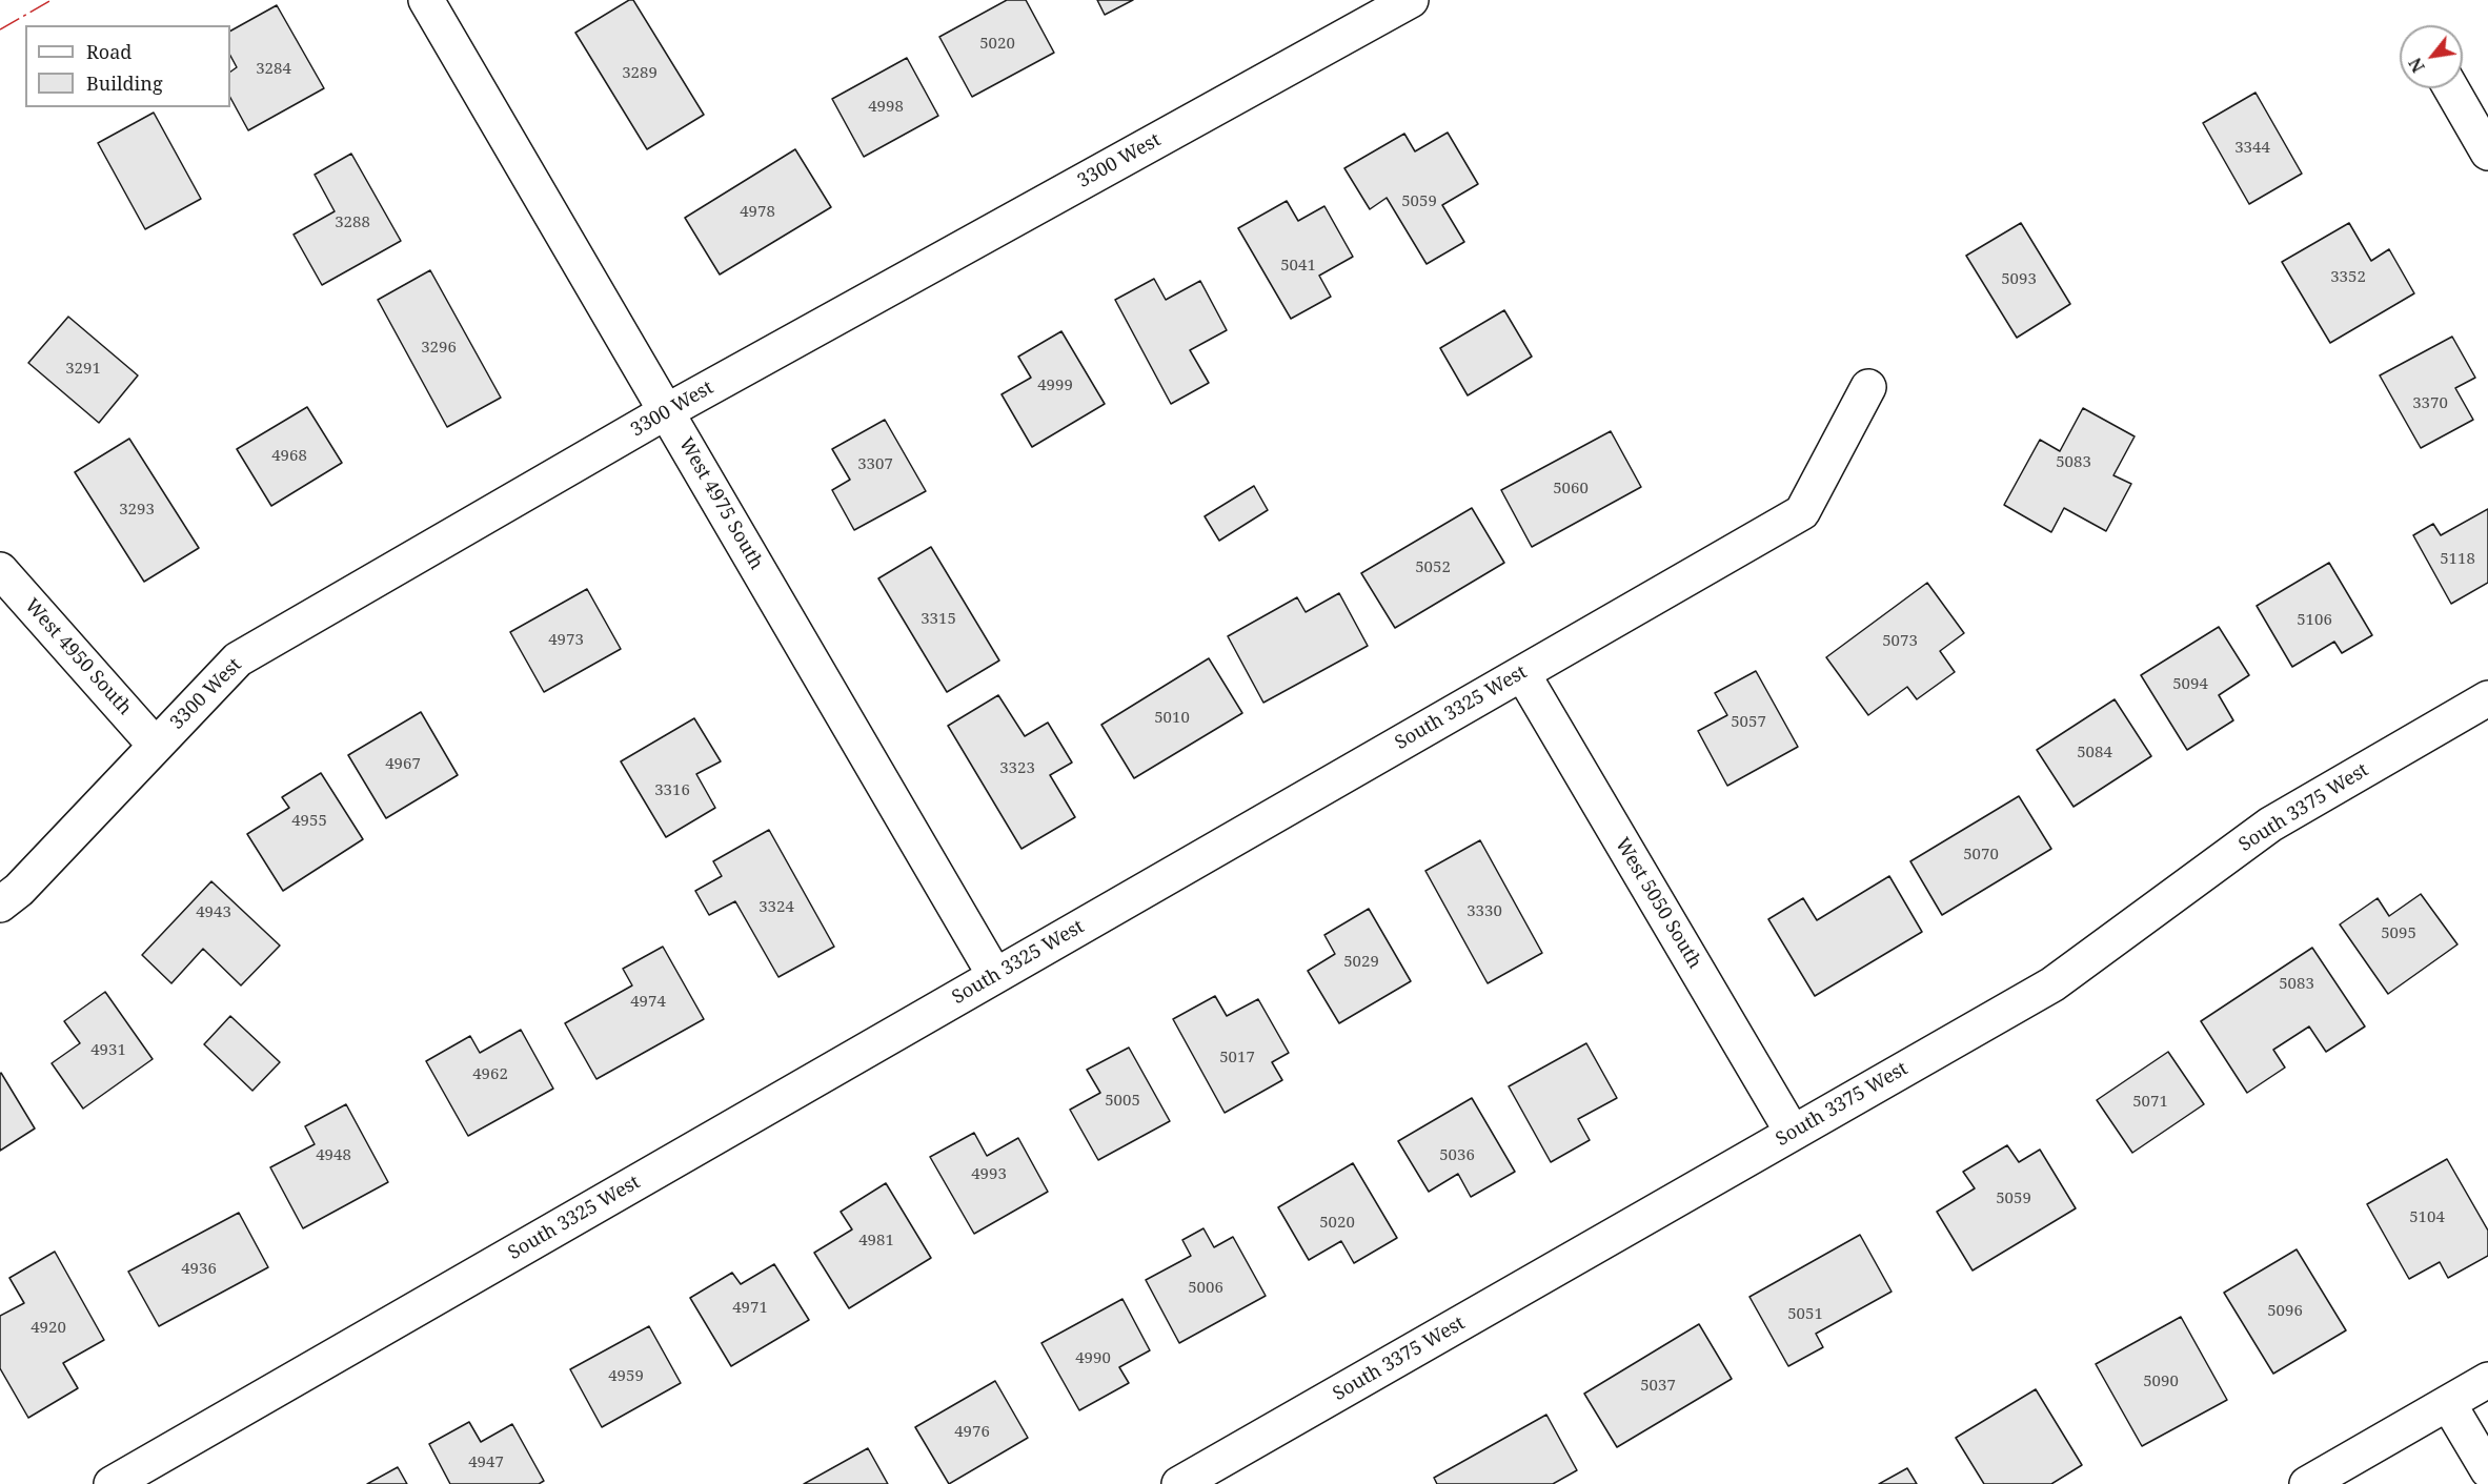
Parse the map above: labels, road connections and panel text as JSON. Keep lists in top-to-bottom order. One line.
{"streets":{"street":["3300 West","West 4975 South","West 4950 South","South 3325 West","South 3375 West","West 5050 South"]},"crossings":[["3300 West","West 4975 South"],["3300 West","West 4950 South"],["West 4975 South","South 3325 West"],["South 3325 West","West 5050 South"],["South 3375 West","West 5050 South"]],"house_numbers":["5020","3284","3289","4998","3344","5059","4978","3288","5041","3352","5093","3296","3291","4999","3370","4968","5083","3307","5060","3293","5118","5052","3315","5106","4973","5073","5094","5010","5057","5084","4967","3323","3316","4955","5070","3324","3330","4943","5095","5029","5083","4974","4931","5017","4962","5005","5071","4948","5036","4993","5059","5104","5020","4981","4936","5006","4971","5096","5051","4920","4990","4959","5090","5037","4976","4947"],"legend":["Road","Building"],"north":"bottom left"}
